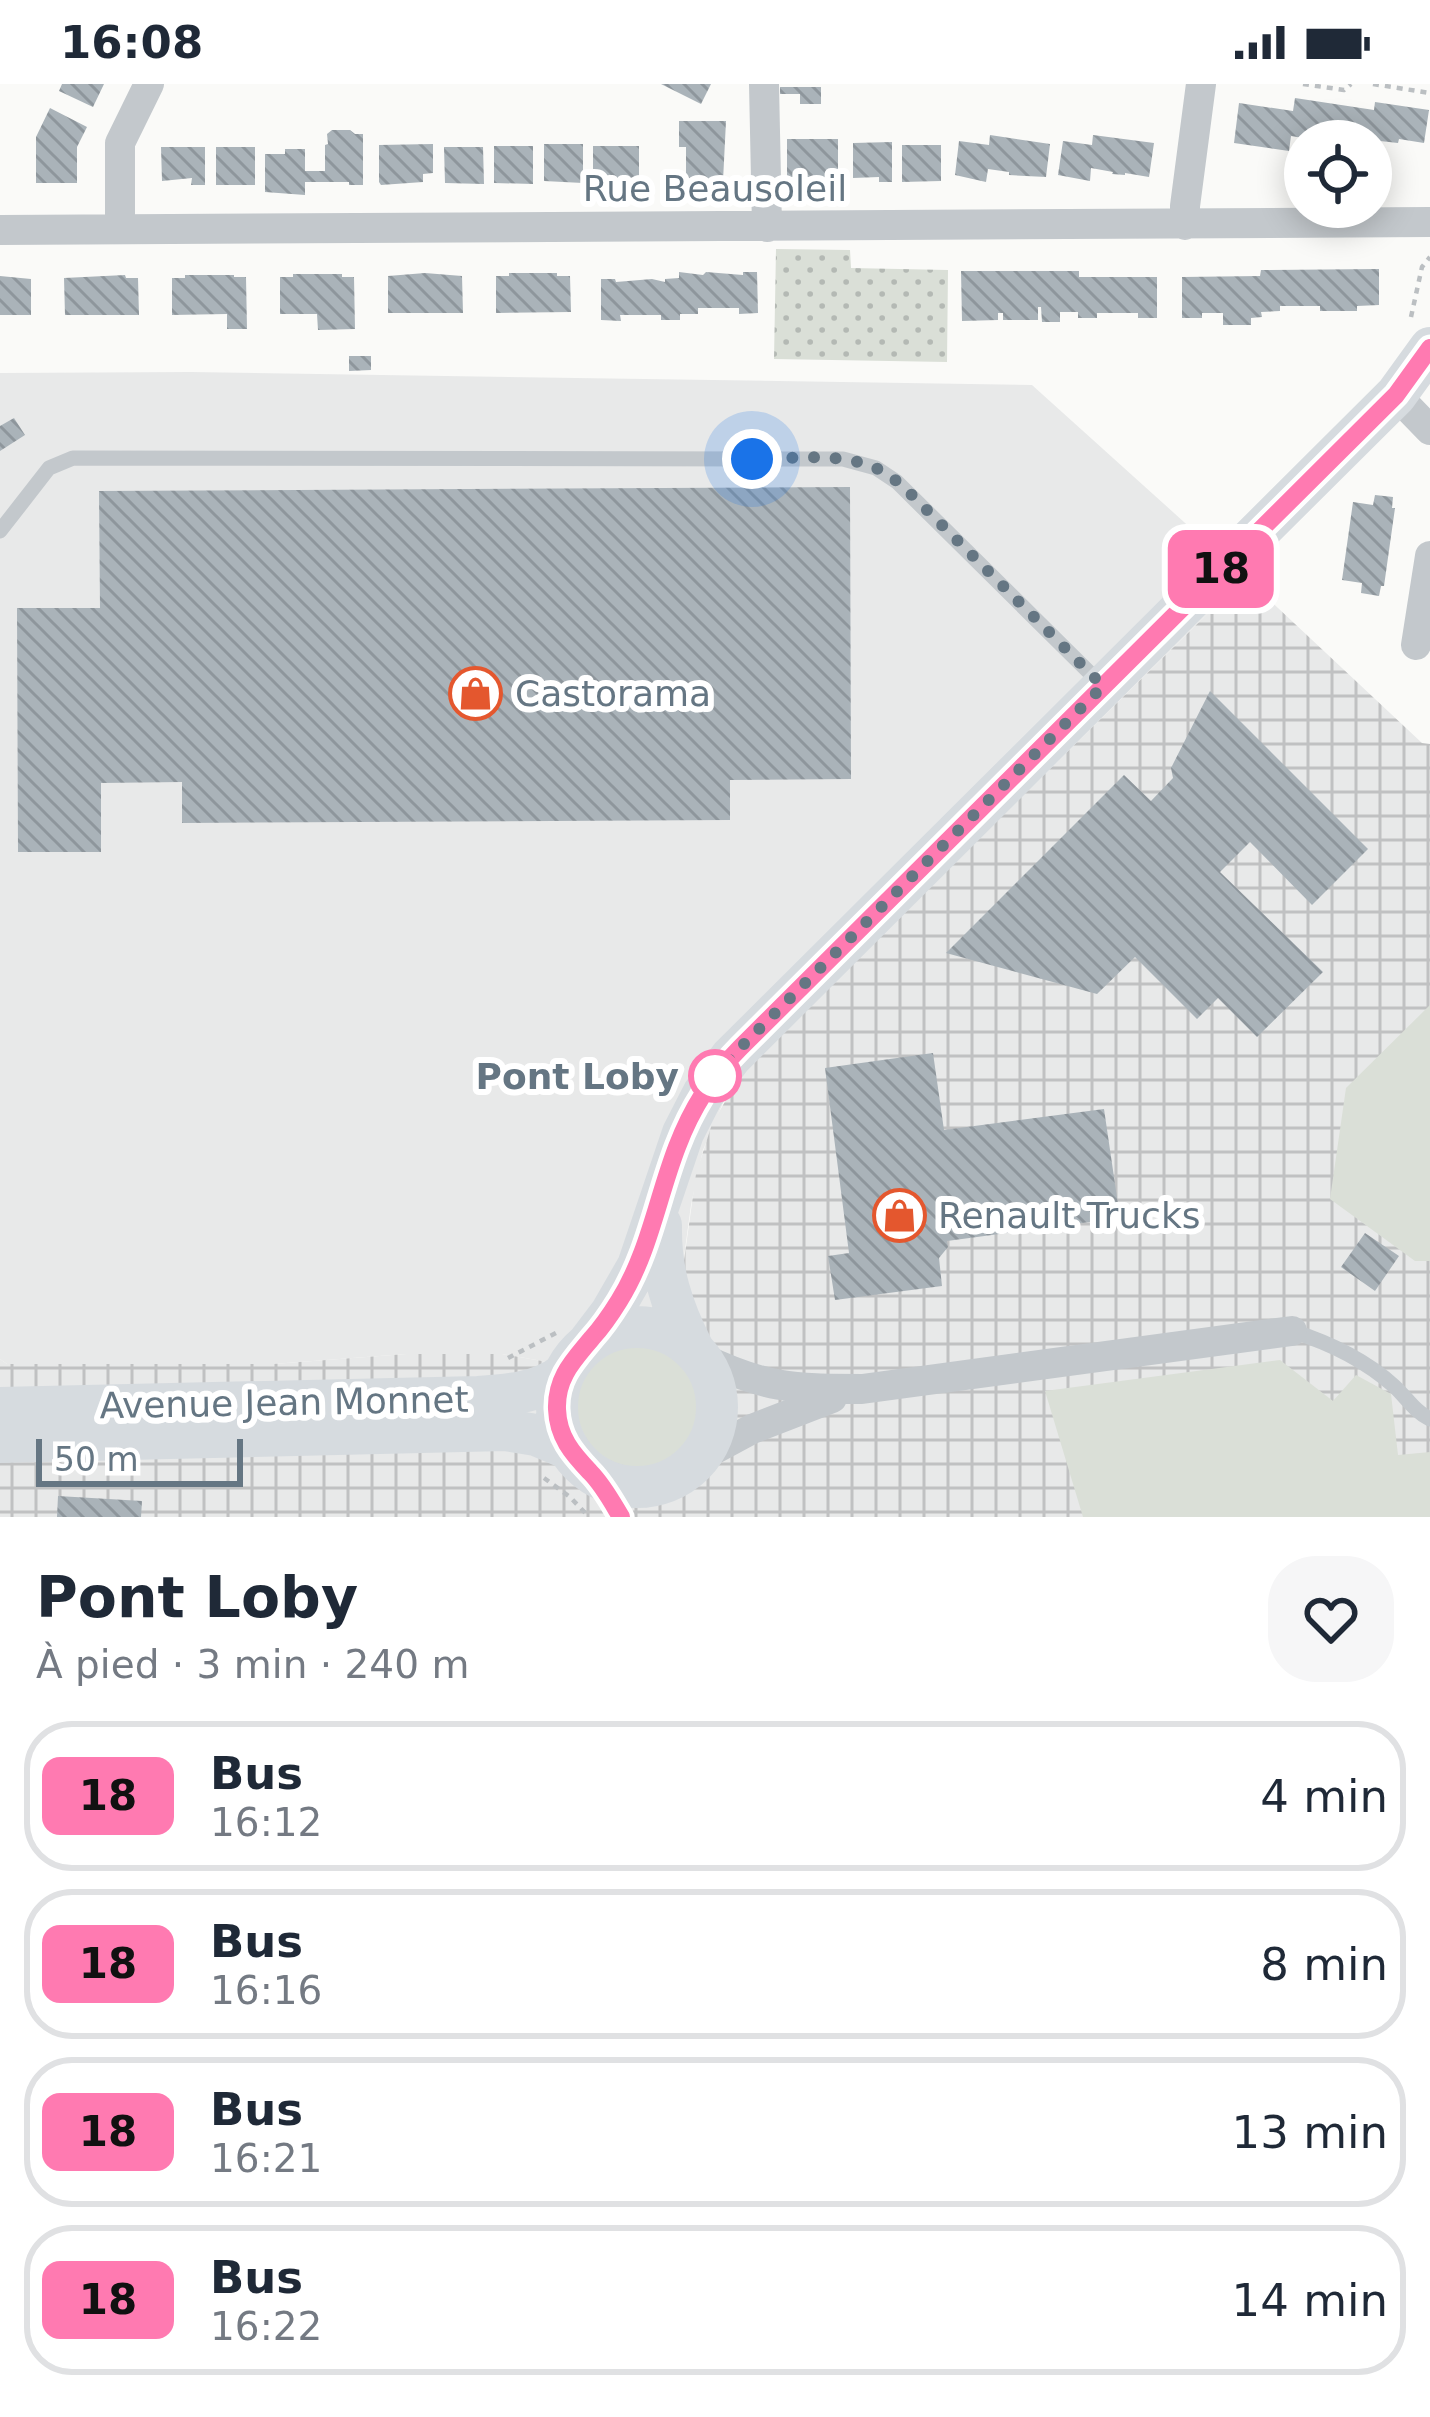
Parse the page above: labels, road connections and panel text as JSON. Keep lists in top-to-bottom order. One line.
{"streets":{"main road":["Avenue Jean Monnet"],"street":["Rue Beausoleil"]},"places":{"shop":["Castorama","Renault Trucks"],"other":["Pont Loby"]},"lines":["bus line 18"],"scale_bar":"50 m","page":{"status":"16:08","on_map":"18","scale":"50 m","heading":["Pont Loby","À pied · 3 min · 240 m"],"list":[{"mark":"18","name":"Bus","note":"16:12","value":"4 min"},{"mark":"18","name":"Bus","note":"16:16","value":"8 min"},{"mark":"18","name":"Bus","note":"16:21","value":"13 min"},{"mark":"18","name":"Bus","note":"16:22","value":"14 min"}]}}
